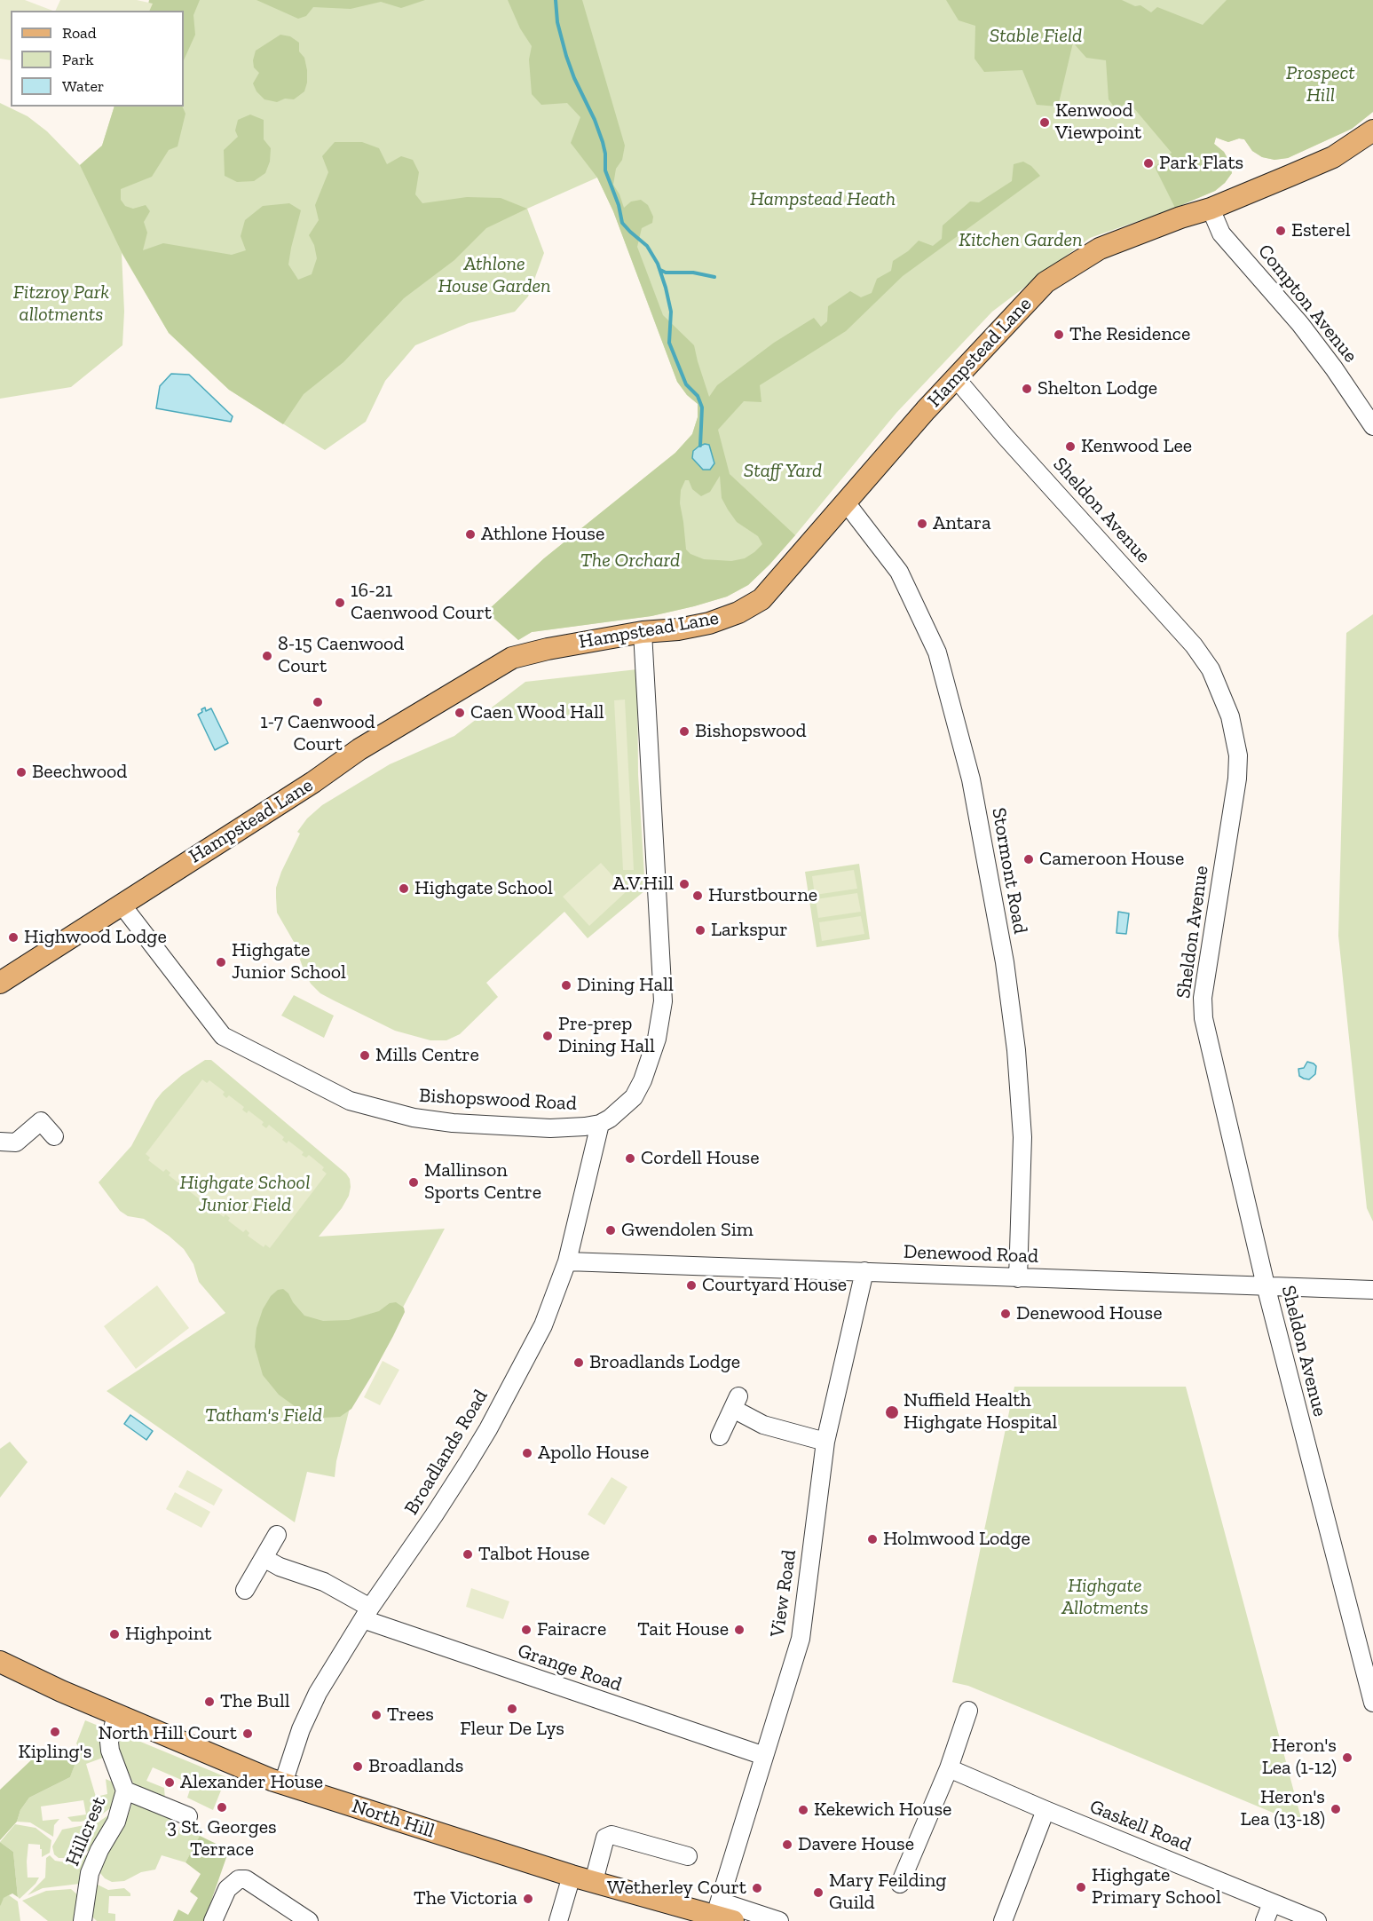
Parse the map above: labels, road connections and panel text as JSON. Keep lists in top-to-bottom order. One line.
{"streets":{"main road":["Hampstead Lane","North Hill"],"street":["Compton Avenue","Sheldon Avenue","Stormont Road","Bishopswood Road","Denewood Road","Broadlands Road","View Road","Grange Road","Gaskell Road","Hillcrest"]},"crossings":[["Compton Avenue","Hampstead Lane"],["Hampstead Lane","Sheldon Avenue"],["Hampstead Lane","Stormont Road"],["Hampstead Lane","Bishopswood Road"],["Sheldon Avenue","Denewood Road"],["Stormont Road","Denewood Road"],["Bishopswood Road","Broadlands Road"],["Denewood Road","Broadlands Road"],["Denewood Road","View Road"],["Broadlands Road","Grange Road"],["Broadlands Road","North Hill"],["View Road","Grange Road"],["View Road","North Hill"],["North Hill","Hillcrest"]],"parks":["Stable Field","Prospect Hill","Hampstead Heath","Kitchen Garden","Athlone House Garden","Fitzroy Park allotments","Staff Yard","The Orchard","Highgate School Junior Field","Tatham's Field","Highgate Allotments"],"places":["Kenwood Viewpoint","Park Flats","Esterel","The Residence","Shelton Lodge","Kenwood Lee","Antara","Athlone House","16-21 Caenwood Court","8-15 Caenwood Court","1-7 Caenwood Court","Caen Wood Hall","Bishopswood","Beechwood","Cameroon House","A.V.Hill","Highgate School","Hurstbourne","Larkspur","Highwood Lodge","Highgate Junior School","Dining Hall","Pre-prep Dining Hall","Mills Centre","Cordell House","Mallinson Sports Centre","Gwendolen Sim","Courtyard House","Denewood House","Broadlands Lodge","Nuffield Health Highgate Hospital","Apollo House","Holmwood Lodge","Talbot House","Fairacre","Tait House","Highpoint","The Bull","Fleur De Lys","Trees","Kipling's","North Hill Court","Heron's Lea (1-12)","Broadlands","Alexander House","3 St. Georges Terrace","Heron's Lea (13-18)","Kekewich House","Davere House","Highgate Primary School","Wetherley Court","Mary Feilding Guild","The Victoria"],"legend":["Road","Park","Water"]}
